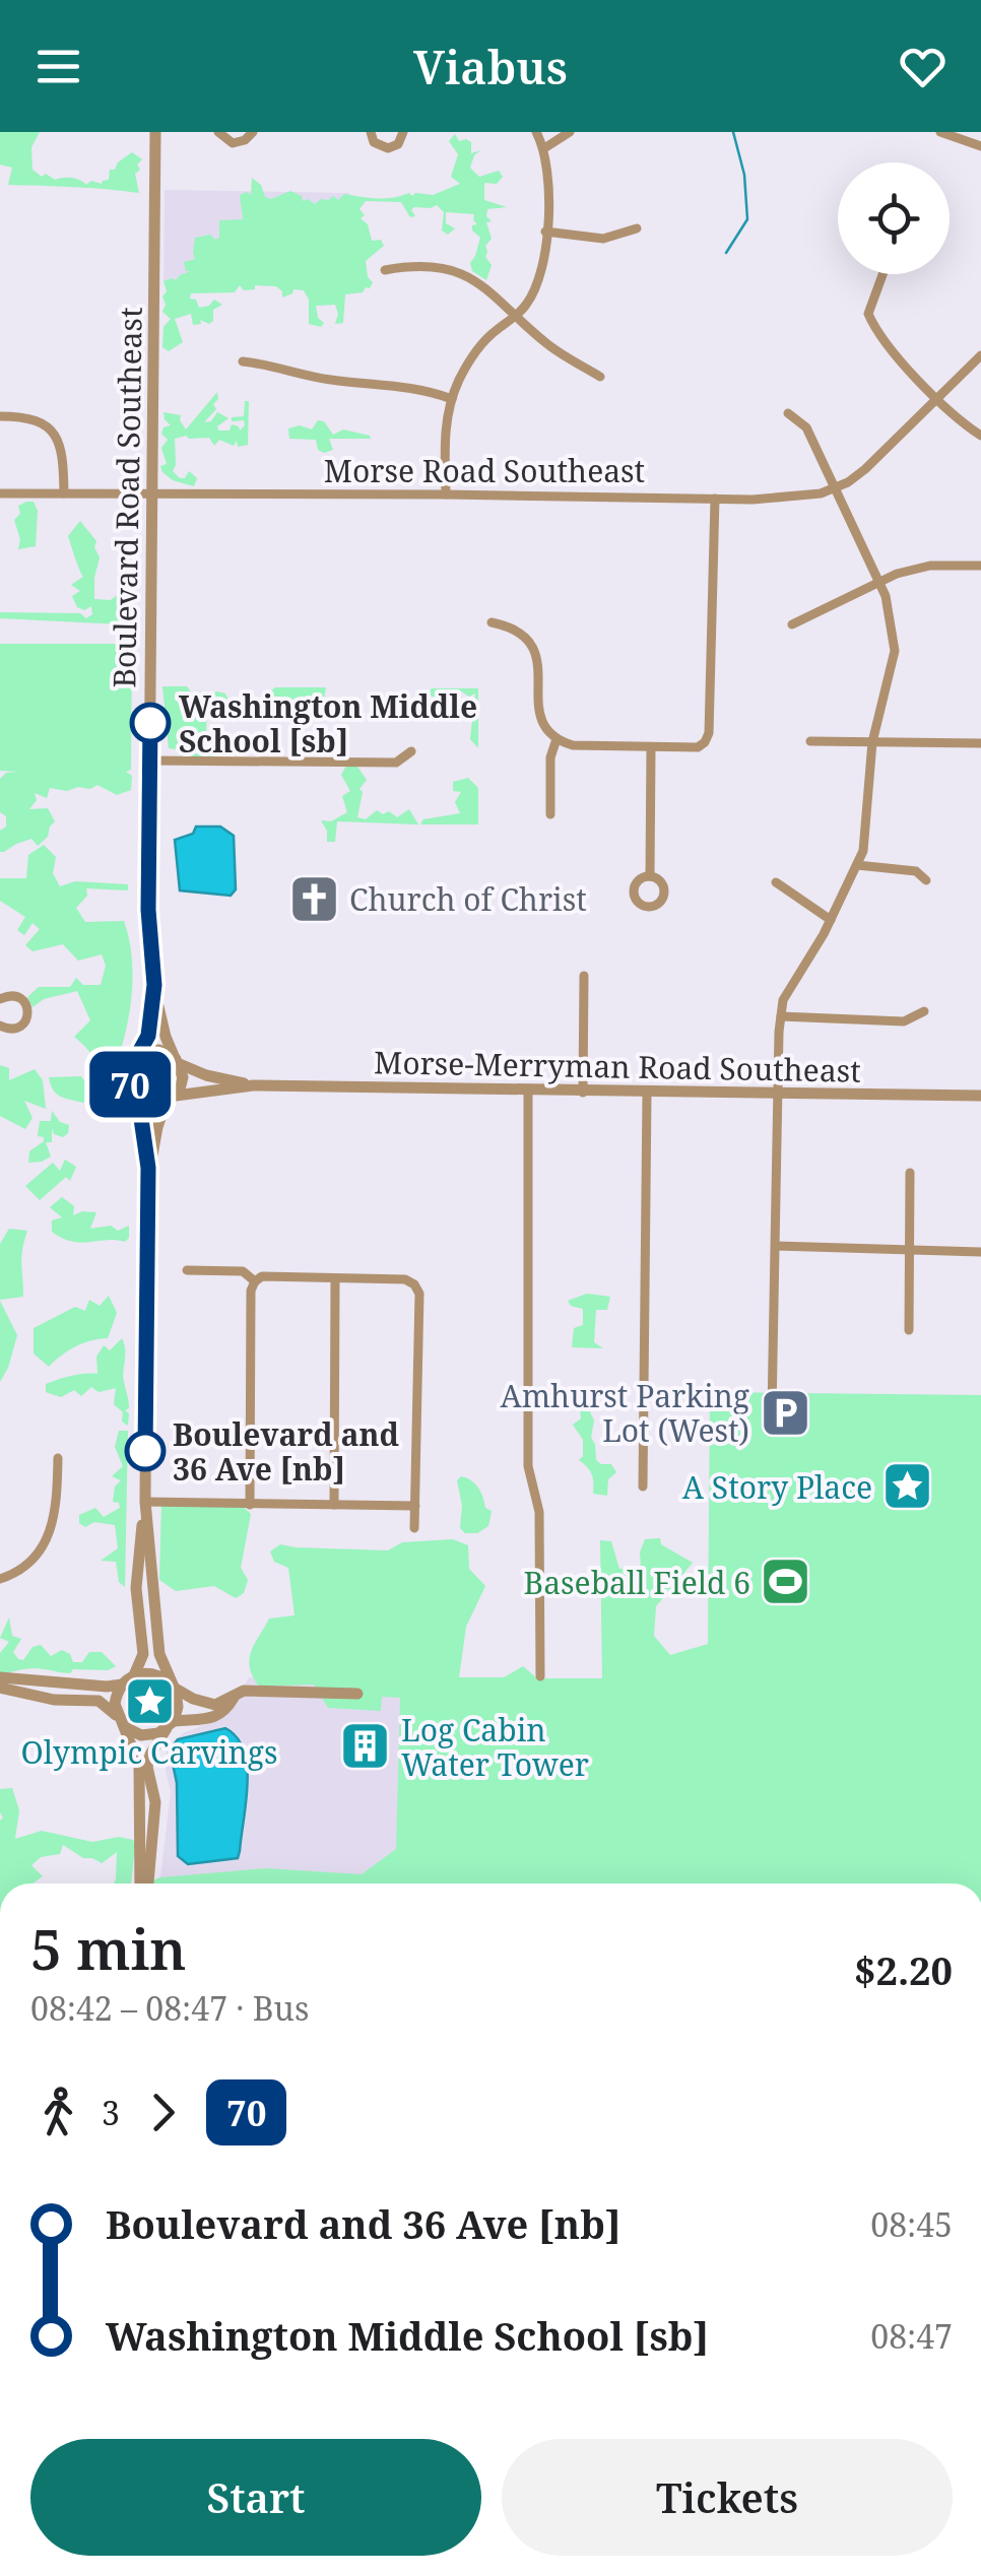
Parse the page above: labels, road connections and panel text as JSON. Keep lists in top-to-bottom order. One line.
{"streets":{"street":["Morse Road Southeast","Boulevard Road Southeast","Morse-Merryman Road Southeast"]},"crossings":[["Morse Road Southeast","Boulevard Road Southeast"],["Boulevard Road Southeast","Morse-Merryman Road Southeast"]],"places":{"other":["Washington Middle School [sb]","Boulevard and 36 Ave [nb]"],"church":["Church of Christ"],"parking":["Amhurst Parking Lot (West)"],"place":["A Story Place","Olympic Carvings"],"sports":["Baseball Field 6"],"building":["Log Cabin Water Tower"]},"lines":["bus line 70"],"page":{"header":"Viabus","on_map":"70","heading":["5 min","08:42 – 08:47 · Bus","$2.20"],"legs":["3","70"],"list":[{"name":"Boulevard and 36 Ave [nb]","value":"08:45"},{"name":"Washington Middle School [sb]","value":"08:47"}],"buttons":["Start","Tickets"]}}
